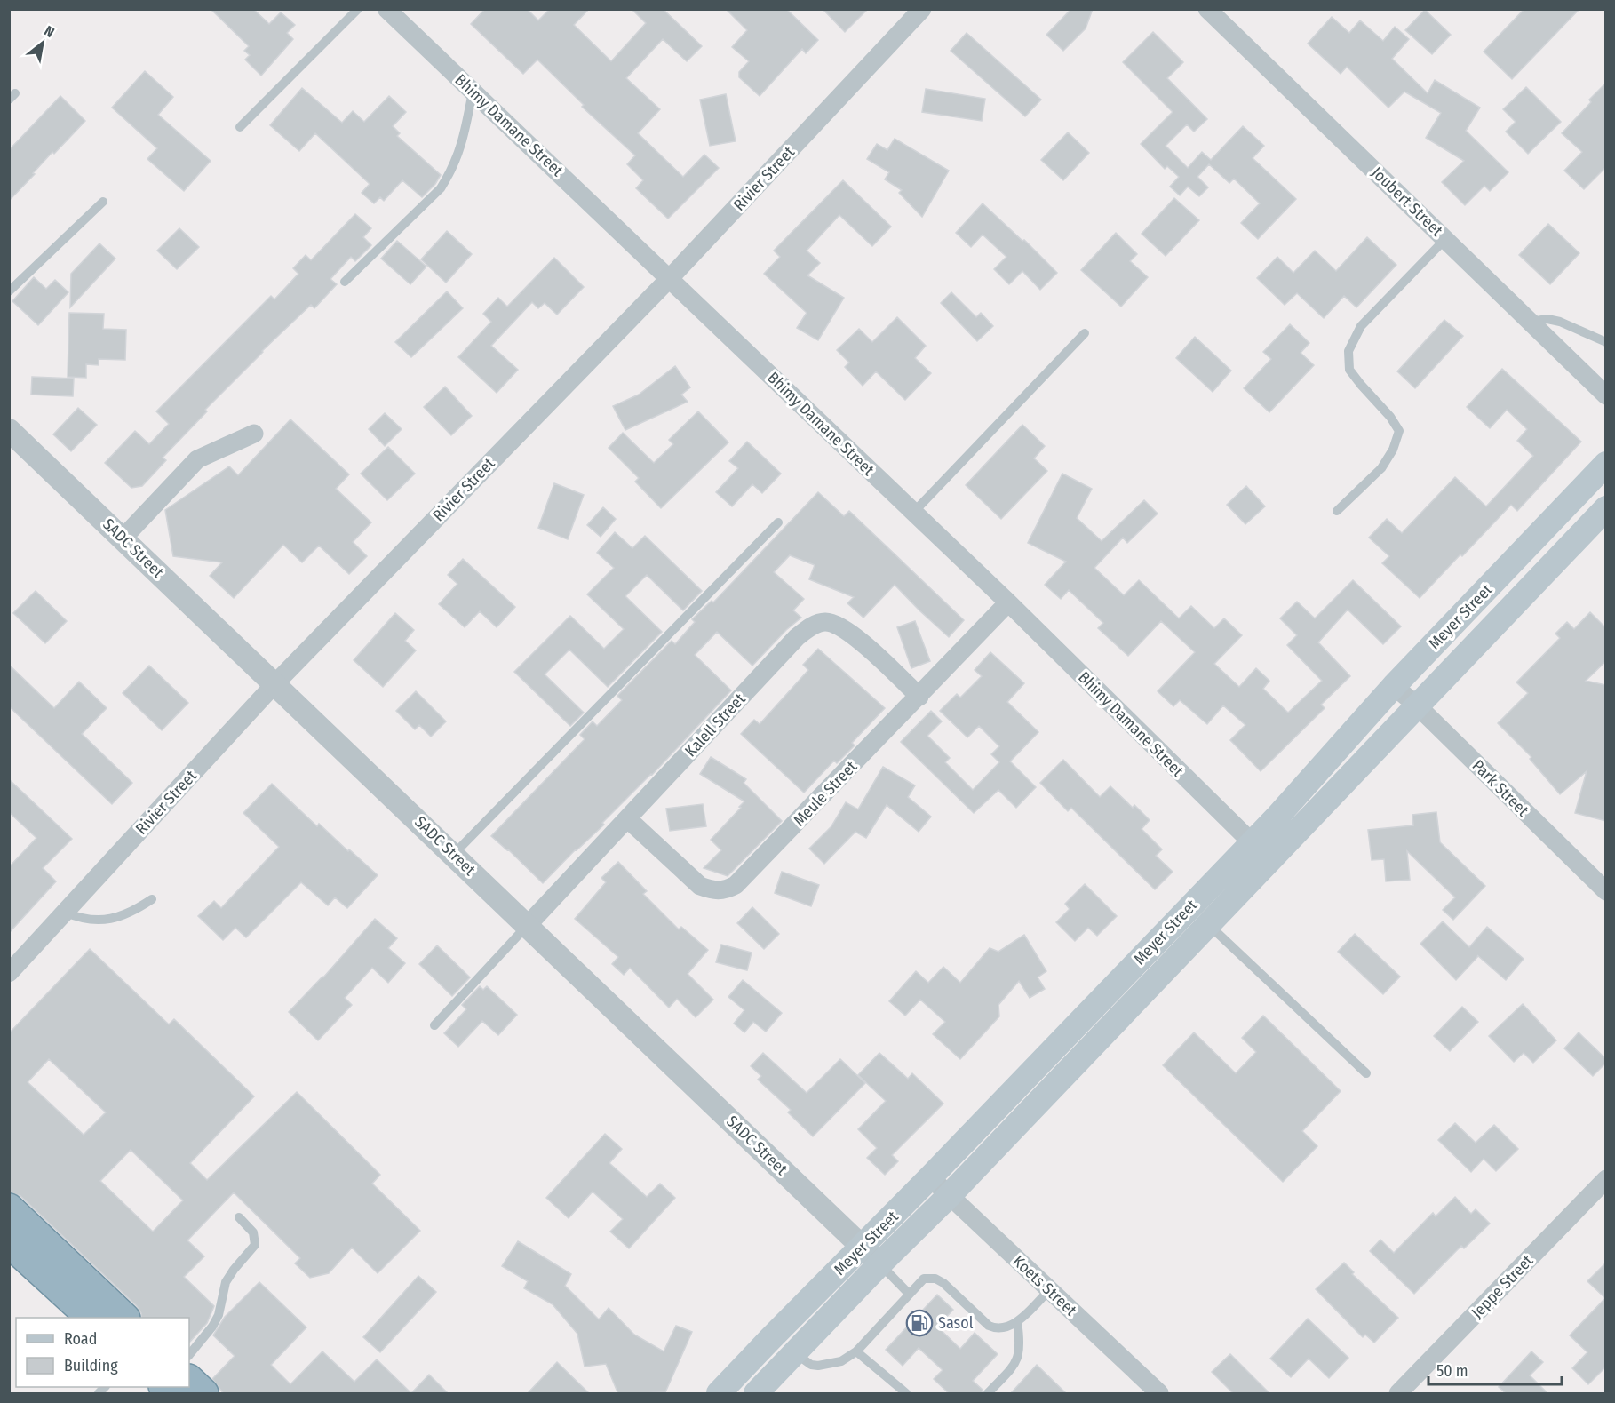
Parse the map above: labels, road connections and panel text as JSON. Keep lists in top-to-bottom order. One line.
{"streets":{"main road":["Meyer Street"],"street":["Bhimy Damane Street","Rivier Street","Joubert Street","SADC Street","Kalell Street","Park Street","Meule Street","Koets Street","Jeppe Street"]},"crossings":[["Bhimy Damane Street","Rivier Street"],["Bhimy Damane Street","Meyer Street"],["Bhimy Damane Street","Meule Street"],["Rivier Street","SADC Street"],["SADC Street","Meyer Street"],["SADC Street","Kalell Street"],["Meyer Street","Park Street"],["Meyer Street","Koets Street"],["Kalell Street","Meule Street"]],"places":{"fuel station":["Sasol"]},"legend":["Road","Building"],"scale_bar":"50 m","north":"top right"}
